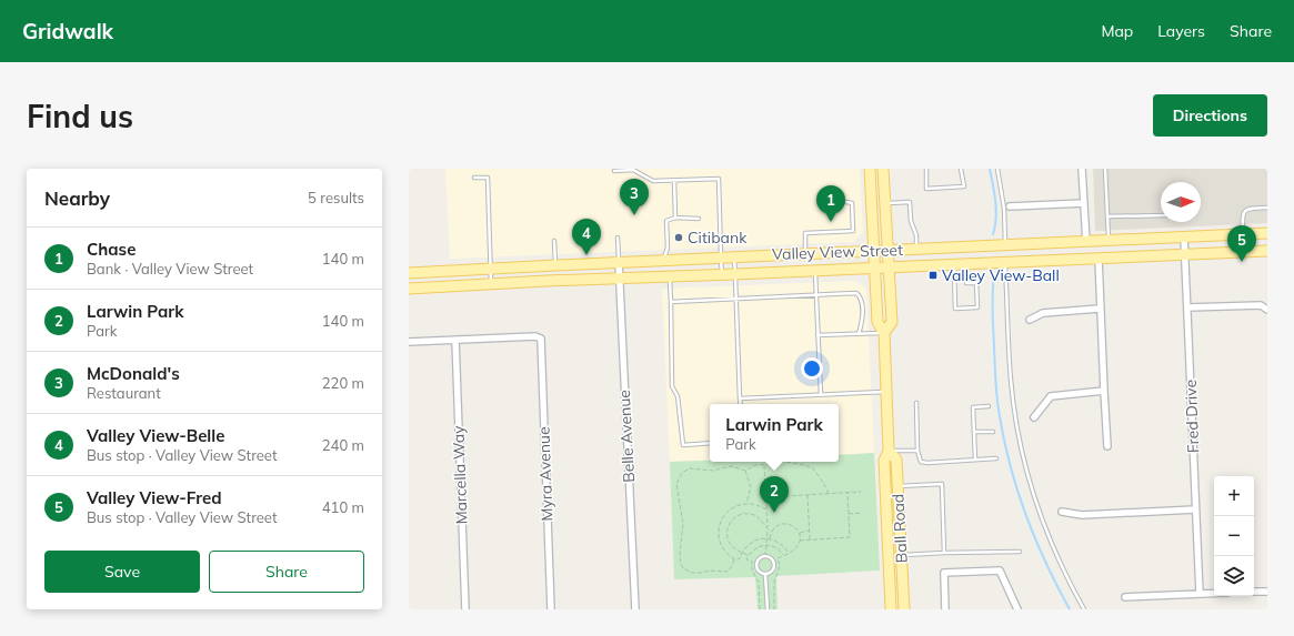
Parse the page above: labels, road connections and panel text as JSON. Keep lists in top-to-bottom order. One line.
{"streets":{"main road":["Valley View Street","Ball Road"],"street":["Fred Drive","Belle Avenue","Myra Avenue","Marcella Way"]},"crossings":[["Valley View Street","Fred Drive"],["Valley View Street","Belle Avenue"],["Valley View Street","Ball Road"],["Myra Avenue","Marcella Way"]],"places":{"other":["Citibank"],"transit":["Valley View-Ball"]},"north":"right","page":{"header":"Gridwalk","nav":["Map","Layers","Share"],"buttons":["Directions",["Save","Share"]],"title":"Find us","heading":["Nearby","5 results"],"pins":["3","1","4","5","2"],"list":[{"mark":"1","name":"Chase","note":"Bank · Valley View Street","value":"140 m"},{"mark":"2","name":"Larwin Park","note":"Park","value":"140 m"},{"mark":"3","name":"McDonald's","note":"Restaurant","value":"220 m"},{"mark":"4","name":"Valley View-Belle","note":"Bus stop · Valley View Street","value":"240 m"},{"mark":"5","name":"Valley View-Fred","note":"Bus stop · Valley View Street","value":"410 m"}],"popup":["Larwin Park","Park"],"map_buttons":["+","−"]}}
